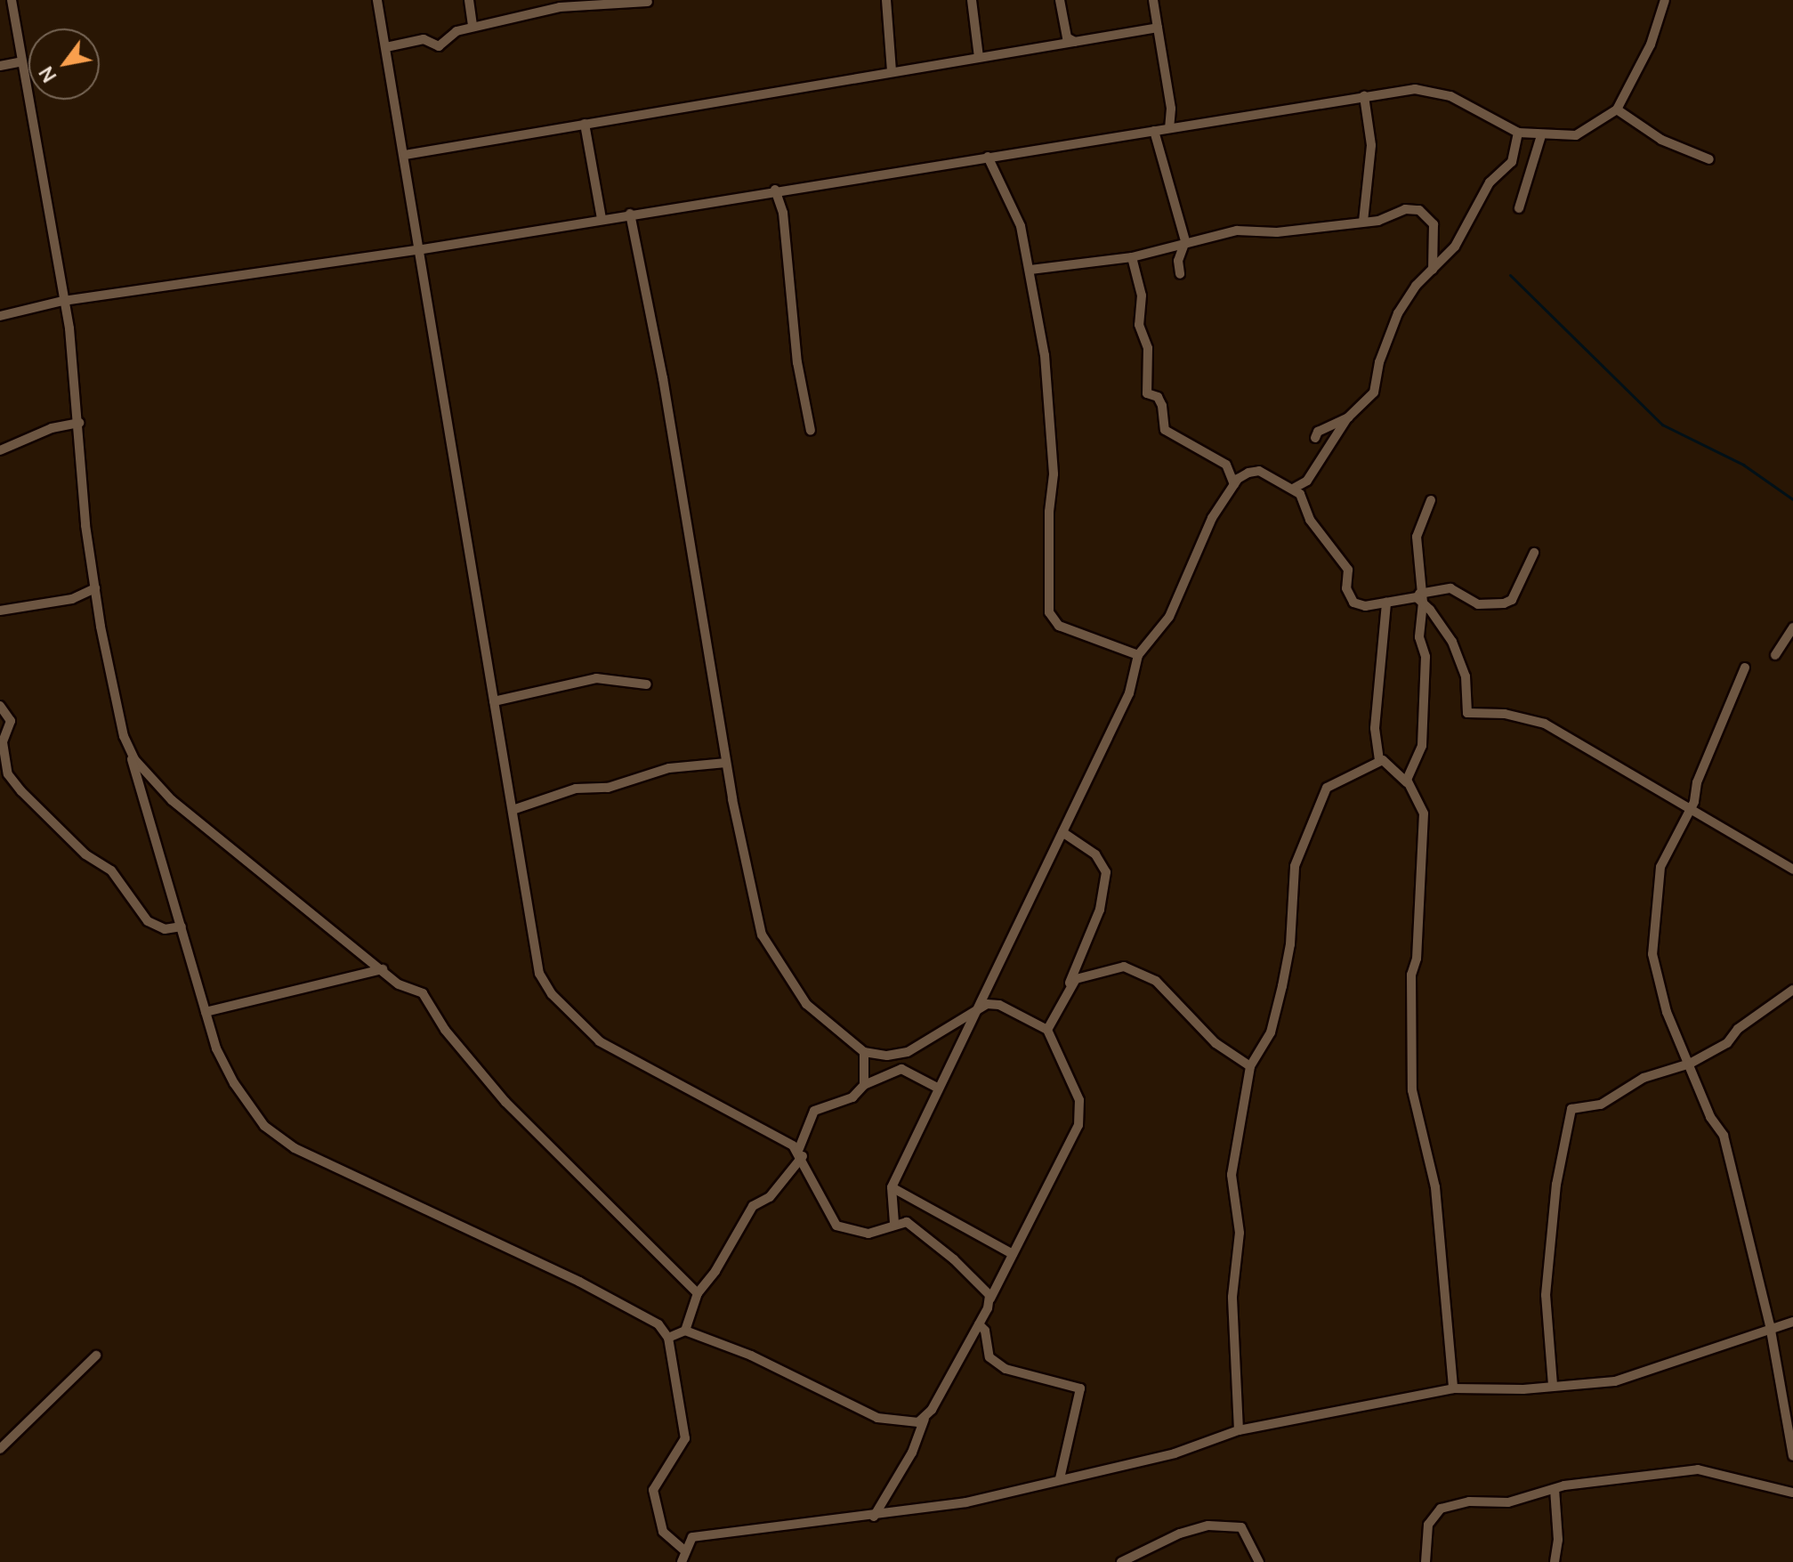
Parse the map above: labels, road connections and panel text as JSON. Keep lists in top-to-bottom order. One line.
{"north":"bottom left"}
